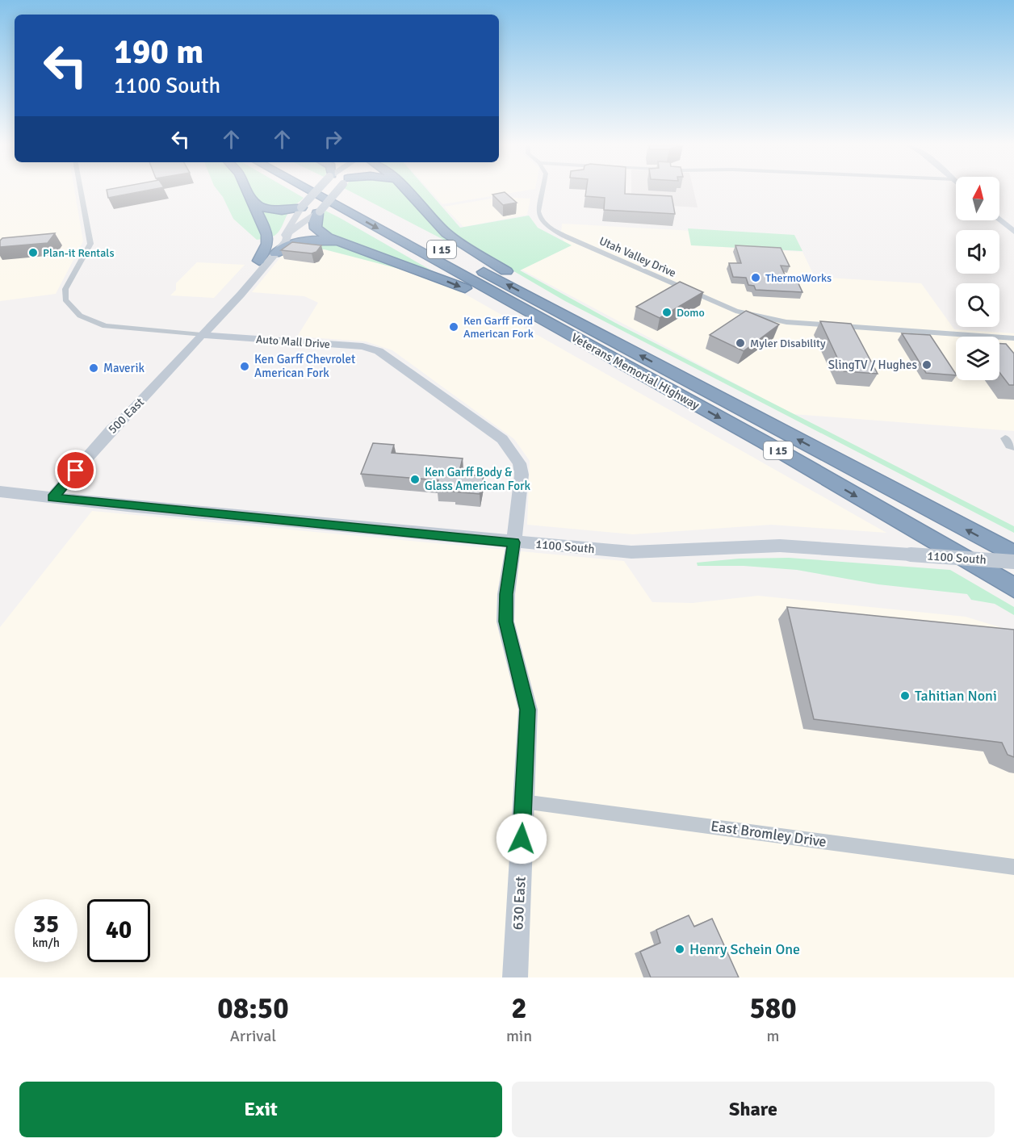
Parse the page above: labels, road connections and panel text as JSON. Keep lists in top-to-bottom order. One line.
{"streets":{"highway":["I 15","Veterans Memorial Highway"],"main road":["500 East"],"street":["Utah Valley Drive","Auto Mall Drive","1100 South","East Bromley Drive","630 East"]},"crossings":[["Auto Mall Drive","500 East"],["Auto Mall Drive","1100 South"],["Auto Mall Drive","630 East"],["500 East","1100 South"],["1100 South","630 East"],["East Bromley Drive","630 East"]],"places":["Plan-it Rentals","ThermoWorks","Domo","Ken Garff Ford American Fork","Myler Disability","SlingTV / Hughes","Ken Garff Chevrolet American Fork","Maverik","Ken Garff Body & Glass American Fork","Tahitian Noni","Henry Schein One"],"north":"top","page":{"turn":["190 m","1100 South"],"speed":"35 km/h","limit":"40","eta":["08:50","Arrival","2","min","580","m"],"buttons":["Exit","Share"]}}
